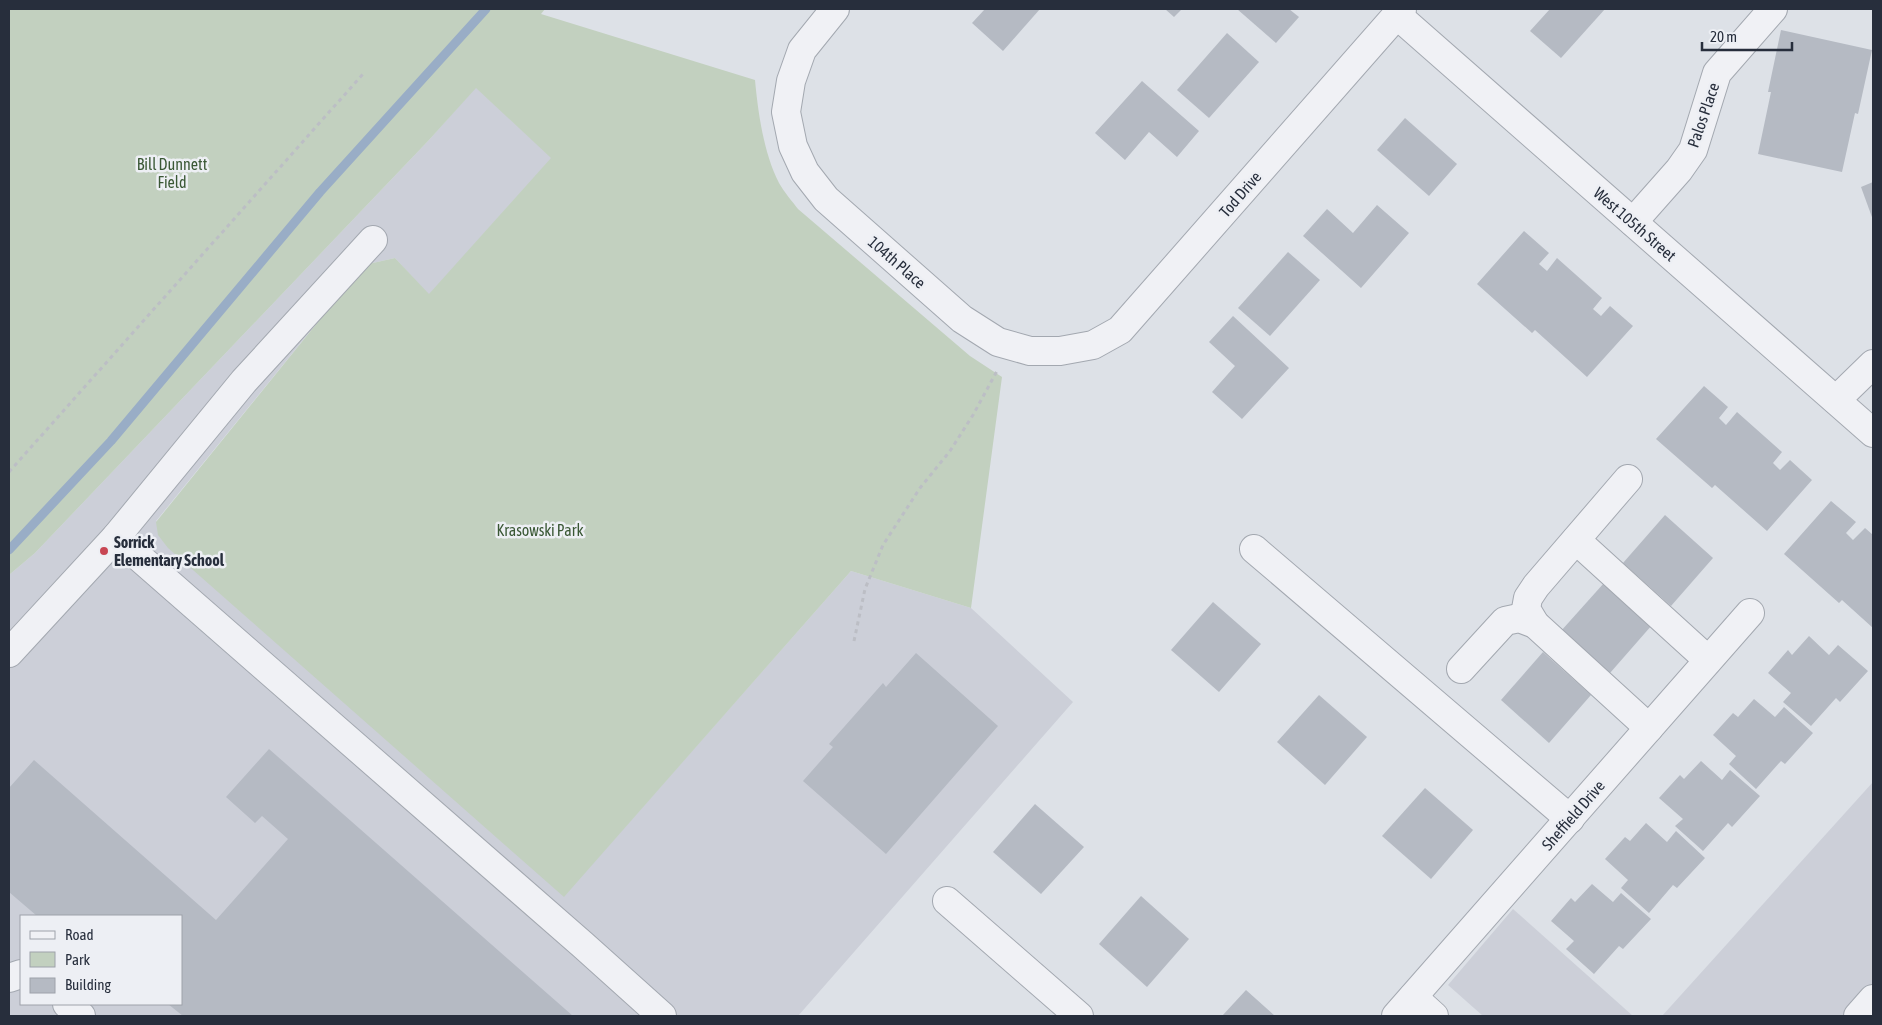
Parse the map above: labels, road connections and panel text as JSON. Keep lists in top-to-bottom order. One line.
{"streets":{"street":["Palos Place","Tod Drive","West 105th Street","104th Place","Sheffield Drive"]},"crossings":[["Palos Place","West 105th Street"],["Tod Drive","West 105th Street"],["Tod Drive","104th Place"]],"parks":["Bill Dunnett Field","Krasowski Park"],"places":["Sorrick Elementary School"],"legend":["Road","Park","Building"],"scale_bar":"20 m"}
